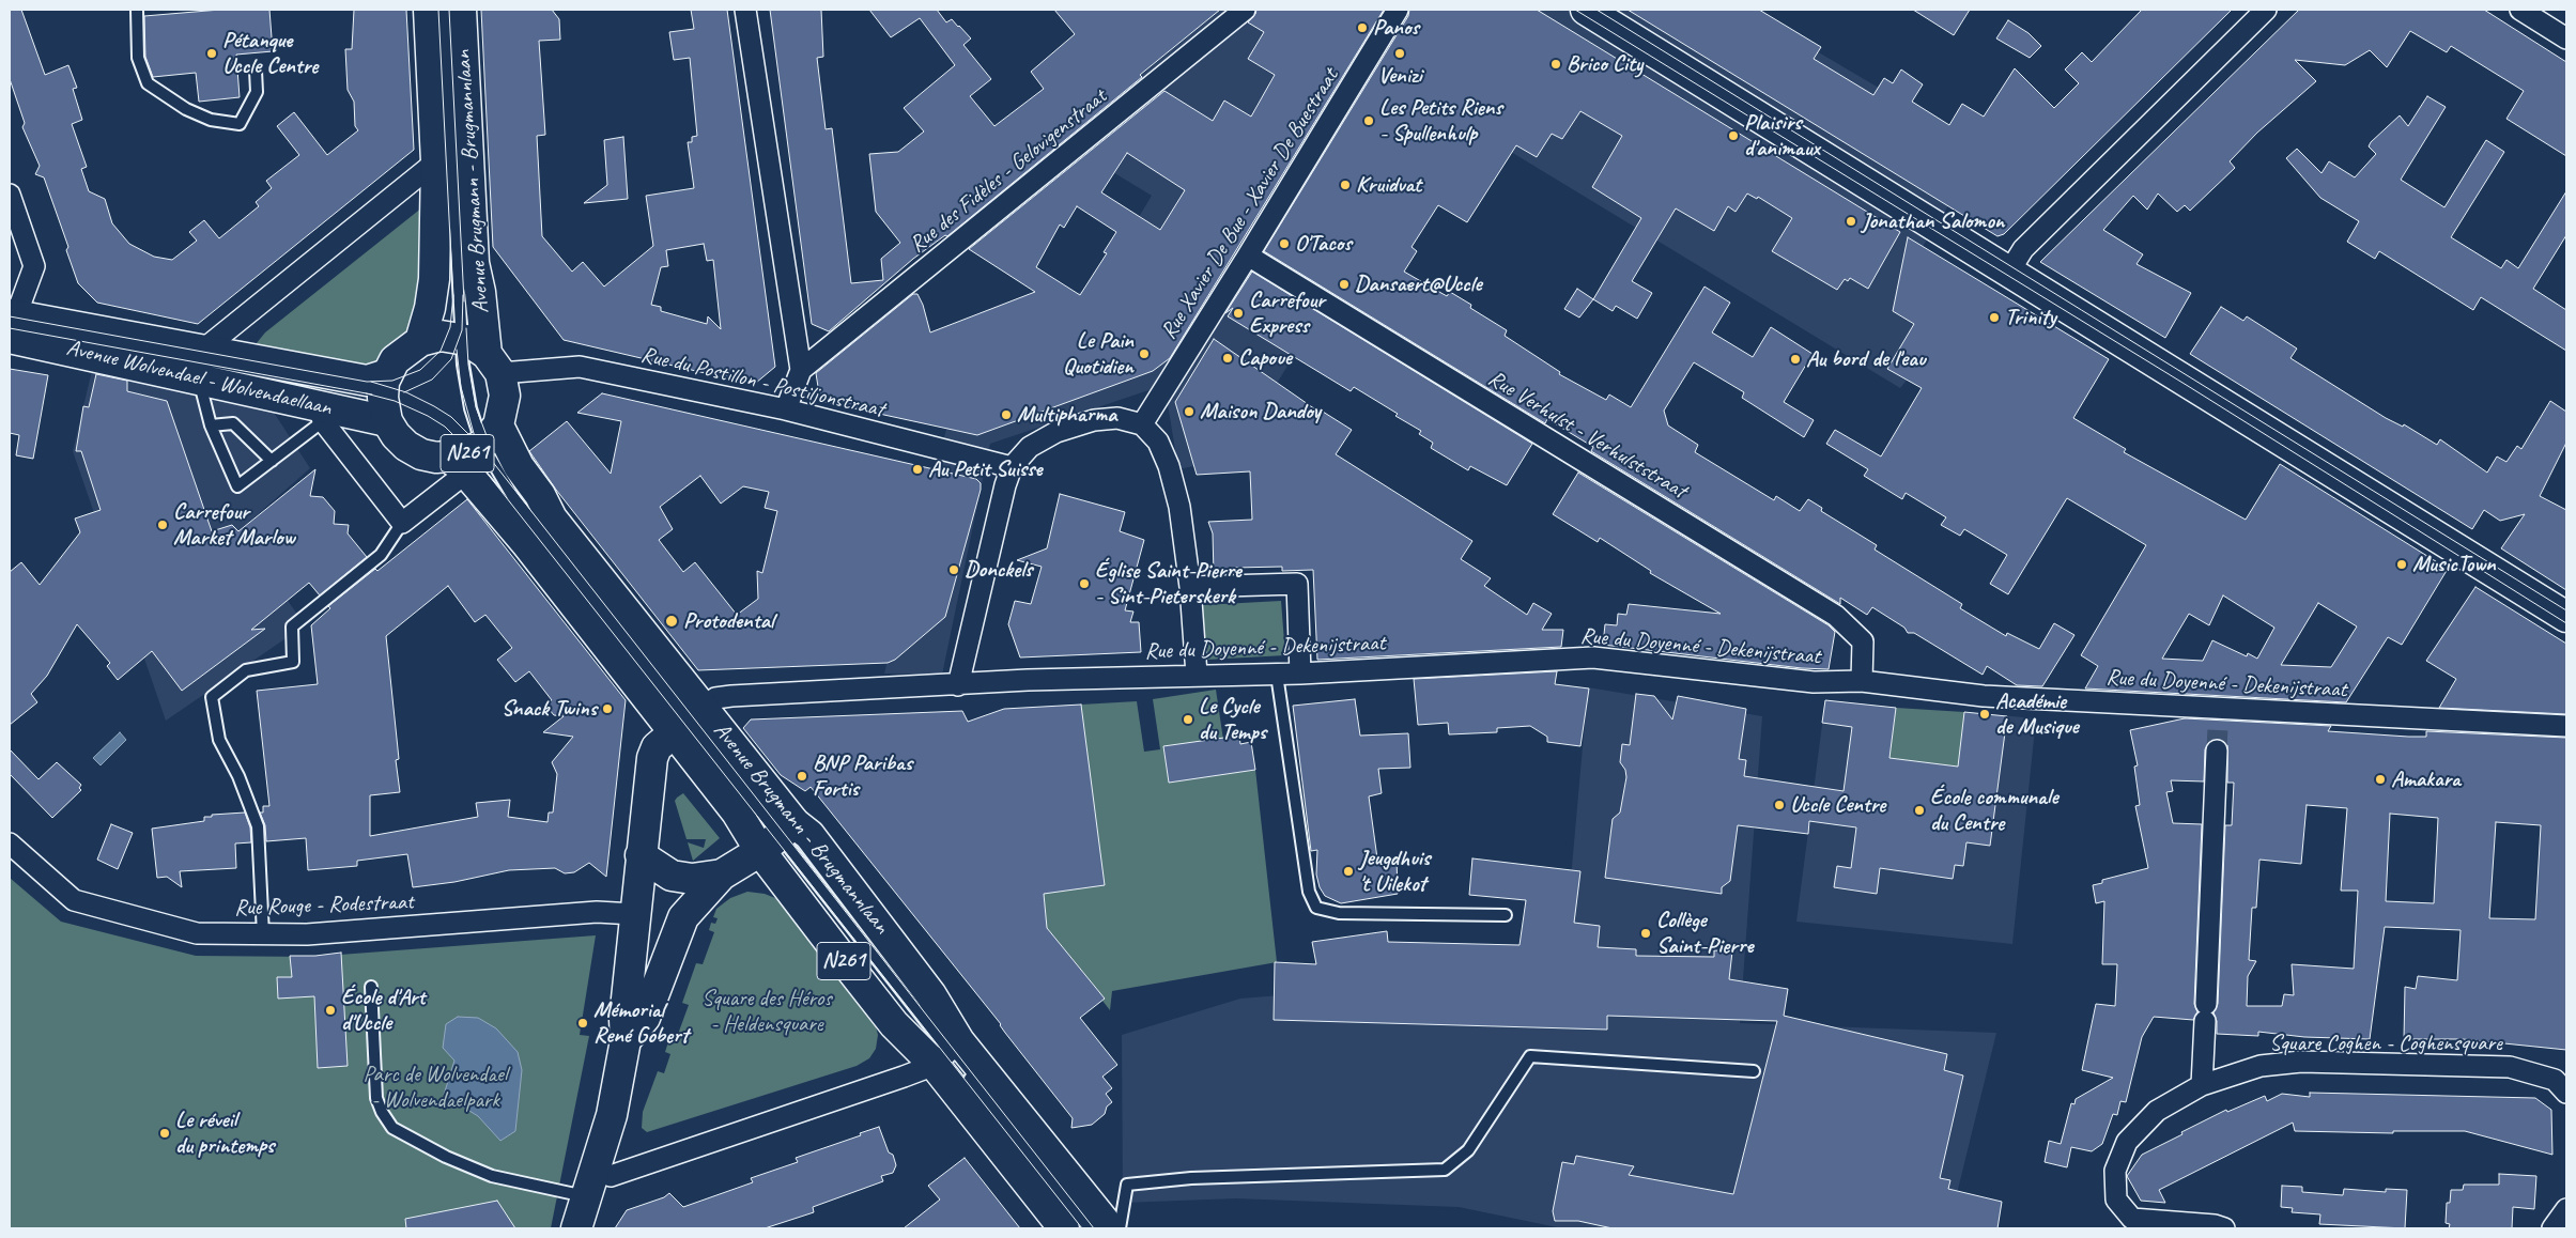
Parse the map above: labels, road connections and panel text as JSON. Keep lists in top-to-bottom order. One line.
{"streets":{"main road":["Avenue Brugmann - Brugmannlaan","Avenue Wolvendael - Wolvendaellaan","N261"],"street":["Rue des Fidèles - Gelovigenstraat","Rue Xavier De Bue - Xavier De Buestraat","Rue du Postillon - Postiljonstraat","Rue Verhulst - Verhulststraat","Rue du Doyenné - Dekenijstraat","Rue Rouge - Rodestraat","Square Coghen - Coghensquare"]},"crossings":[["Avenue Brugmann - Brugmannlaan","Avenue Wolvendael - Wolvendaellaan"],["Avenue Brugmann - Brugmannlaan","Rue du Postillon - Postiljonstraat"],["Avenue Brugmann - Brugmannlaan","Rue du Doyenné - Dekenijstraat"],["Rue Xavier De Bue - Xavier De Buestraat","Rue Verhulst - Verhulststraat"],["Rue Verhulst - Verhulststraat","Rue du Doyenné - Dekenijstraat"]],"parks":["Square des Héros - Heldensquare","Parc de Wolvendael - Wolvendaelpark"],"places":["Panos","Pétanque Uccle Centre","Venizi","Brico City","Les Petits Riens - Spullenhulp","Plaisirs d'animaux","Kruidvat","Jonathan Salomon","O'Tacos","Dansaert@Uccle","Carrefour Express","Trinity","Le Pain Quotidien","Capoue","Au bord de l'eau","Maison Dandoy","Multipharma","Au Petit Suisse","Carrefour Market Marlow","MusicTown","Donckels","Église Saint-Pierre - Sint-Pieterskerk","Protodental","Snack Twins","Académie de Musique","Le Cycle du Temps","BNP Paribas Fortis","Amakara","Uccle Centre","École communale du Centre","Jeugdhuis 't Uilekot","Collège Saint-Pierre","École d'Art d'Uccle","Mémorial René Gobert","Le réveil du printemps"]}
